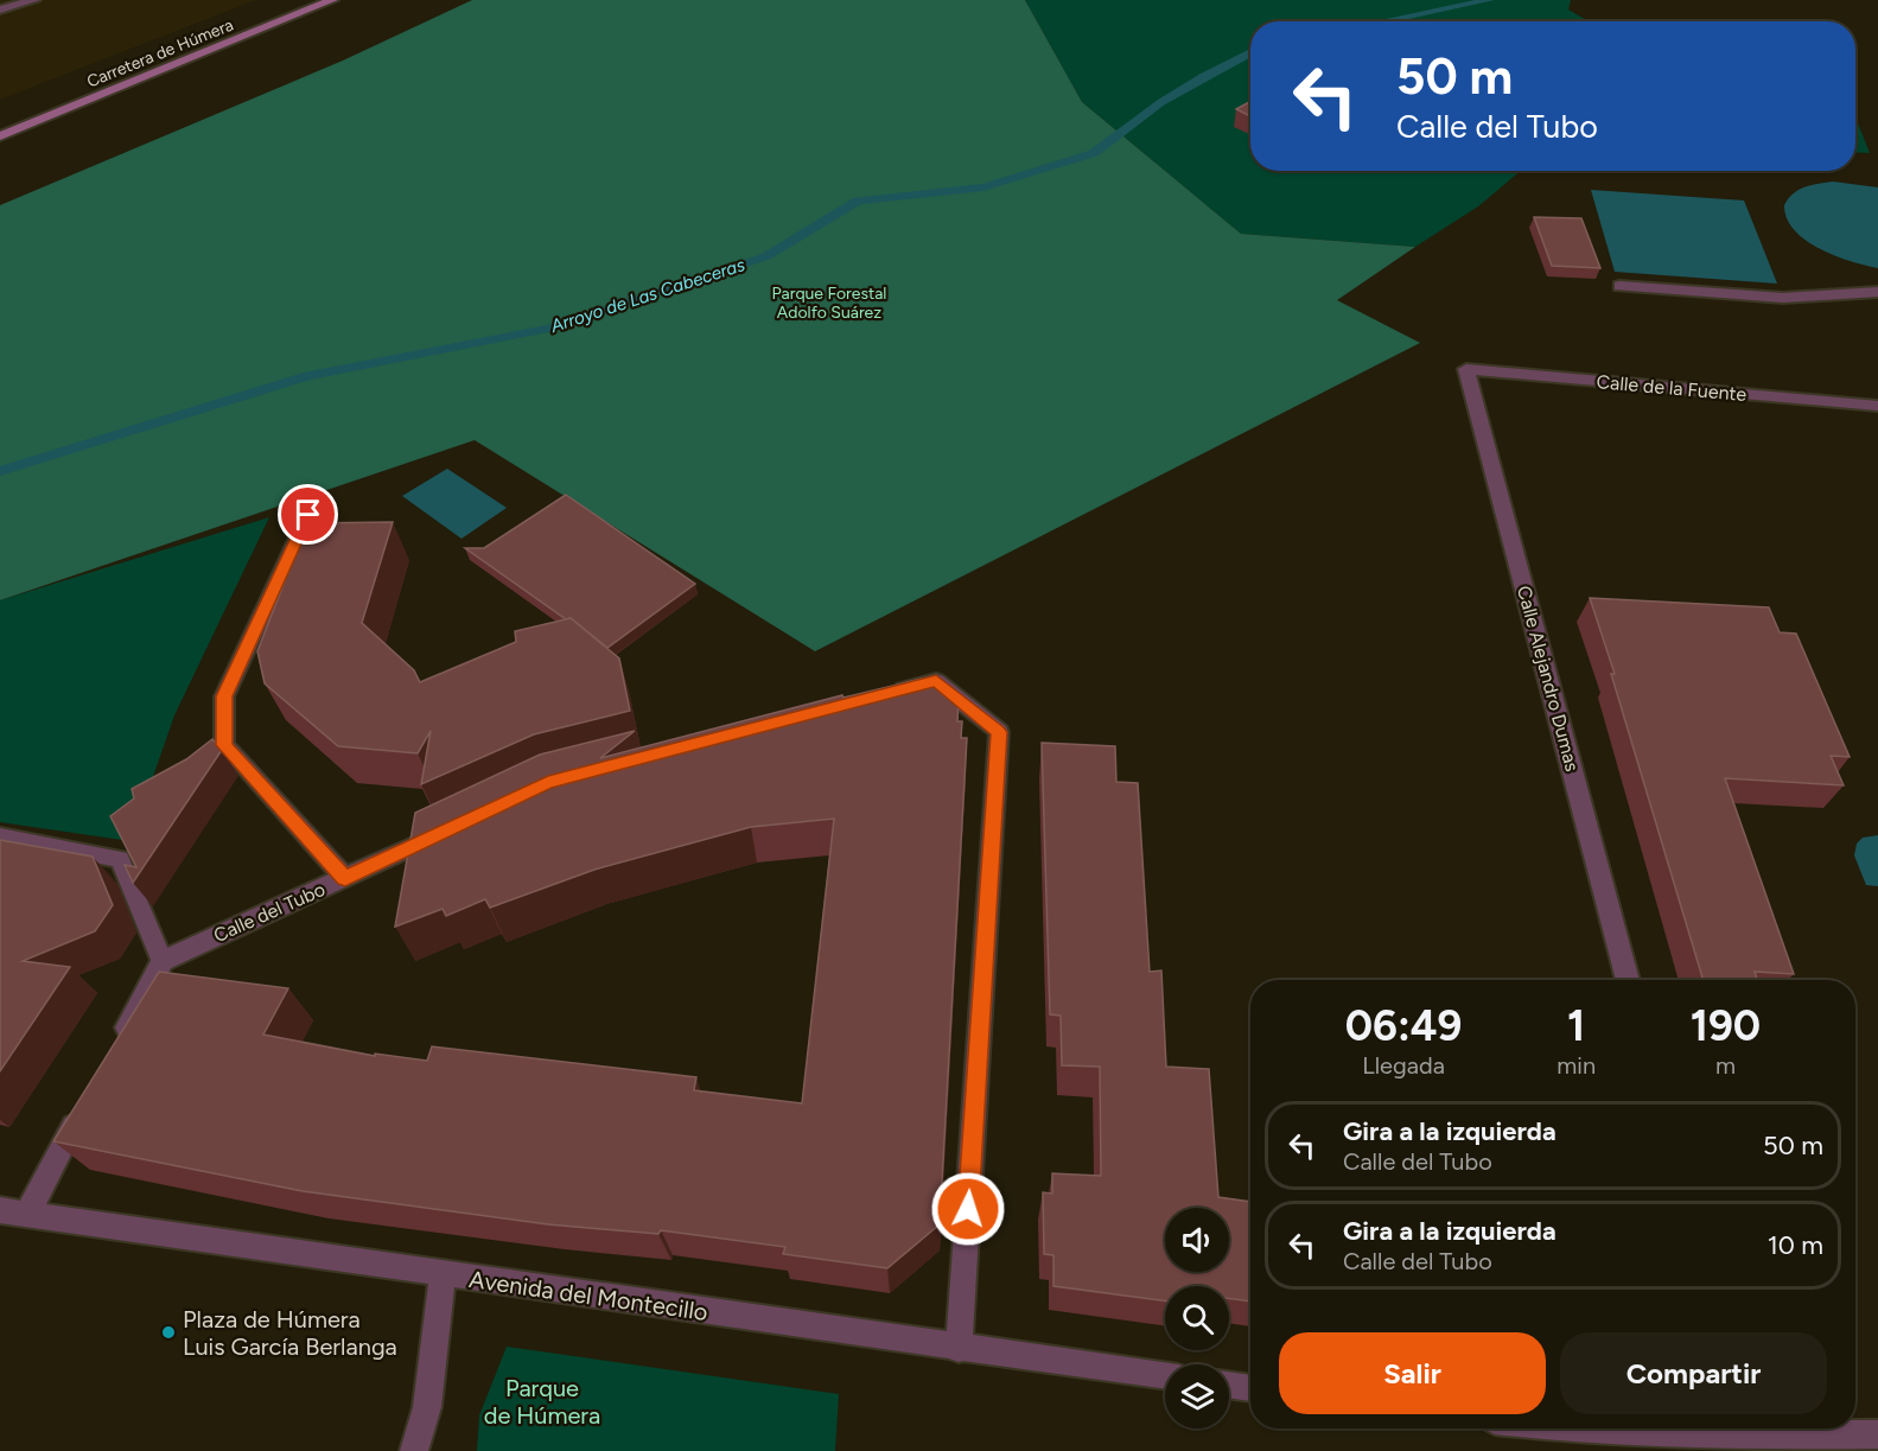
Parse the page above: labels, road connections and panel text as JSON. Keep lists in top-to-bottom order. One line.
{"streets":{"main road":["Carretera de Húmera"],"street":["Calle de la Fuente","Calle Alejandro Dumas","Calle del Tubo","Avenida del Montecillo"]},"crossings":[["Calle de la Fuente","Calle Alejandro Dumas"]],"water":["Arroyo de Las Cabeceras"],"parks":["Parque Forestal Adolfo Suárez","Parque de Húmera"],"places":["Plaza de Húmera Luis García Berlanga"],"page":{"turn":["50 m","Calle del Tubo"],"eta":["06:49","Llegada","1","min","190","m"],"list":[{"name":"Gira a la izquierda","note":"Calle del Tubo","value":"50 m"},{"name":"Gira a la izquierda","note":"Calle del Tubo","value":"10 m"}],"buttons":["Salir","Compartir"]}}
